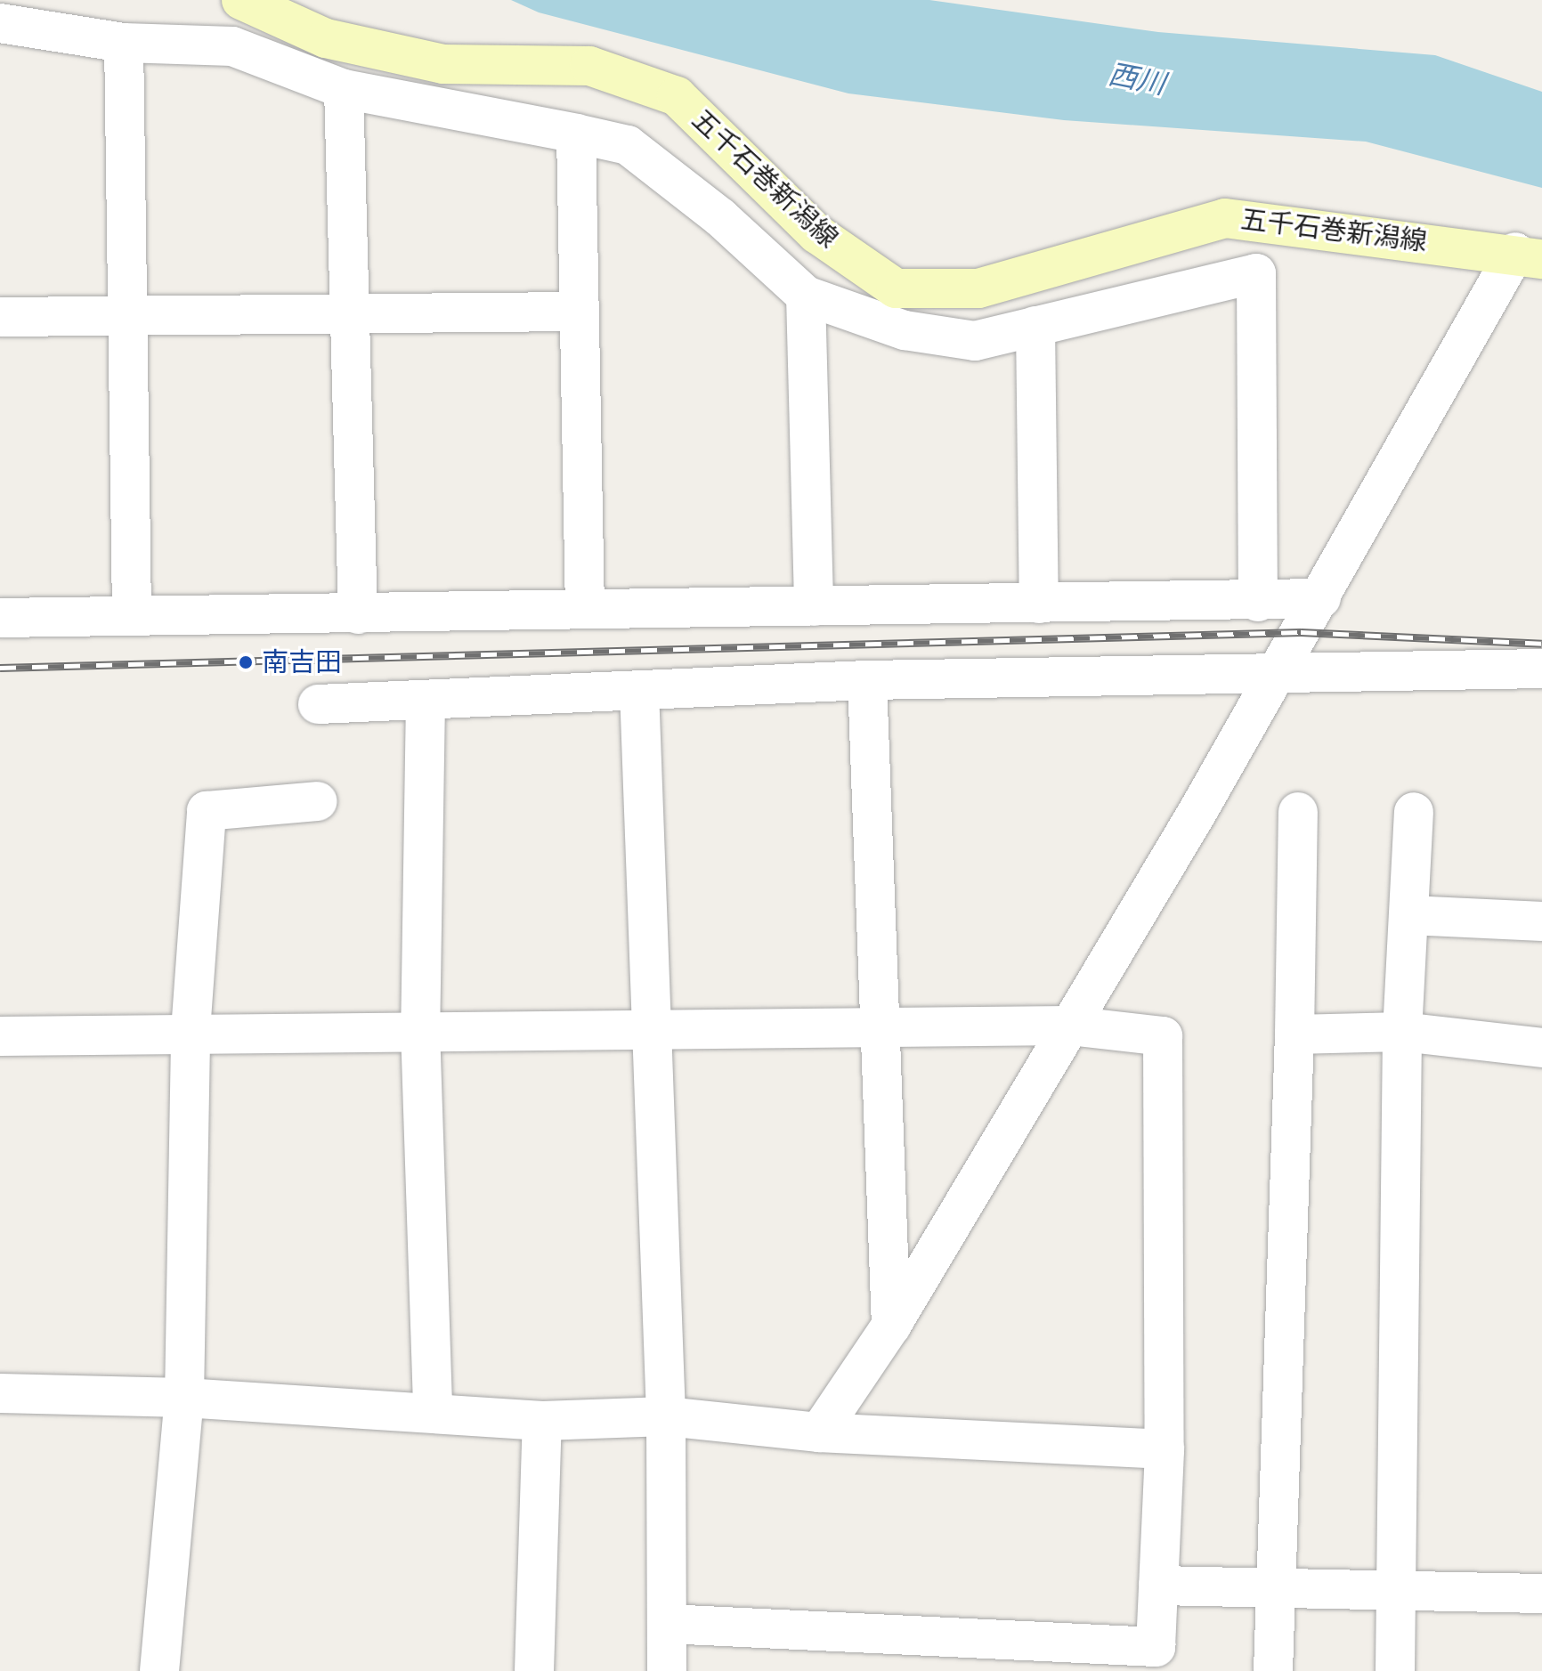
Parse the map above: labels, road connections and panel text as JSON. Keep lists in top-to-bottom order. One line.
{"streets":{"main road":["五千石巻新潟線"]},"water":["西川"],"places":["南吉田"]}
